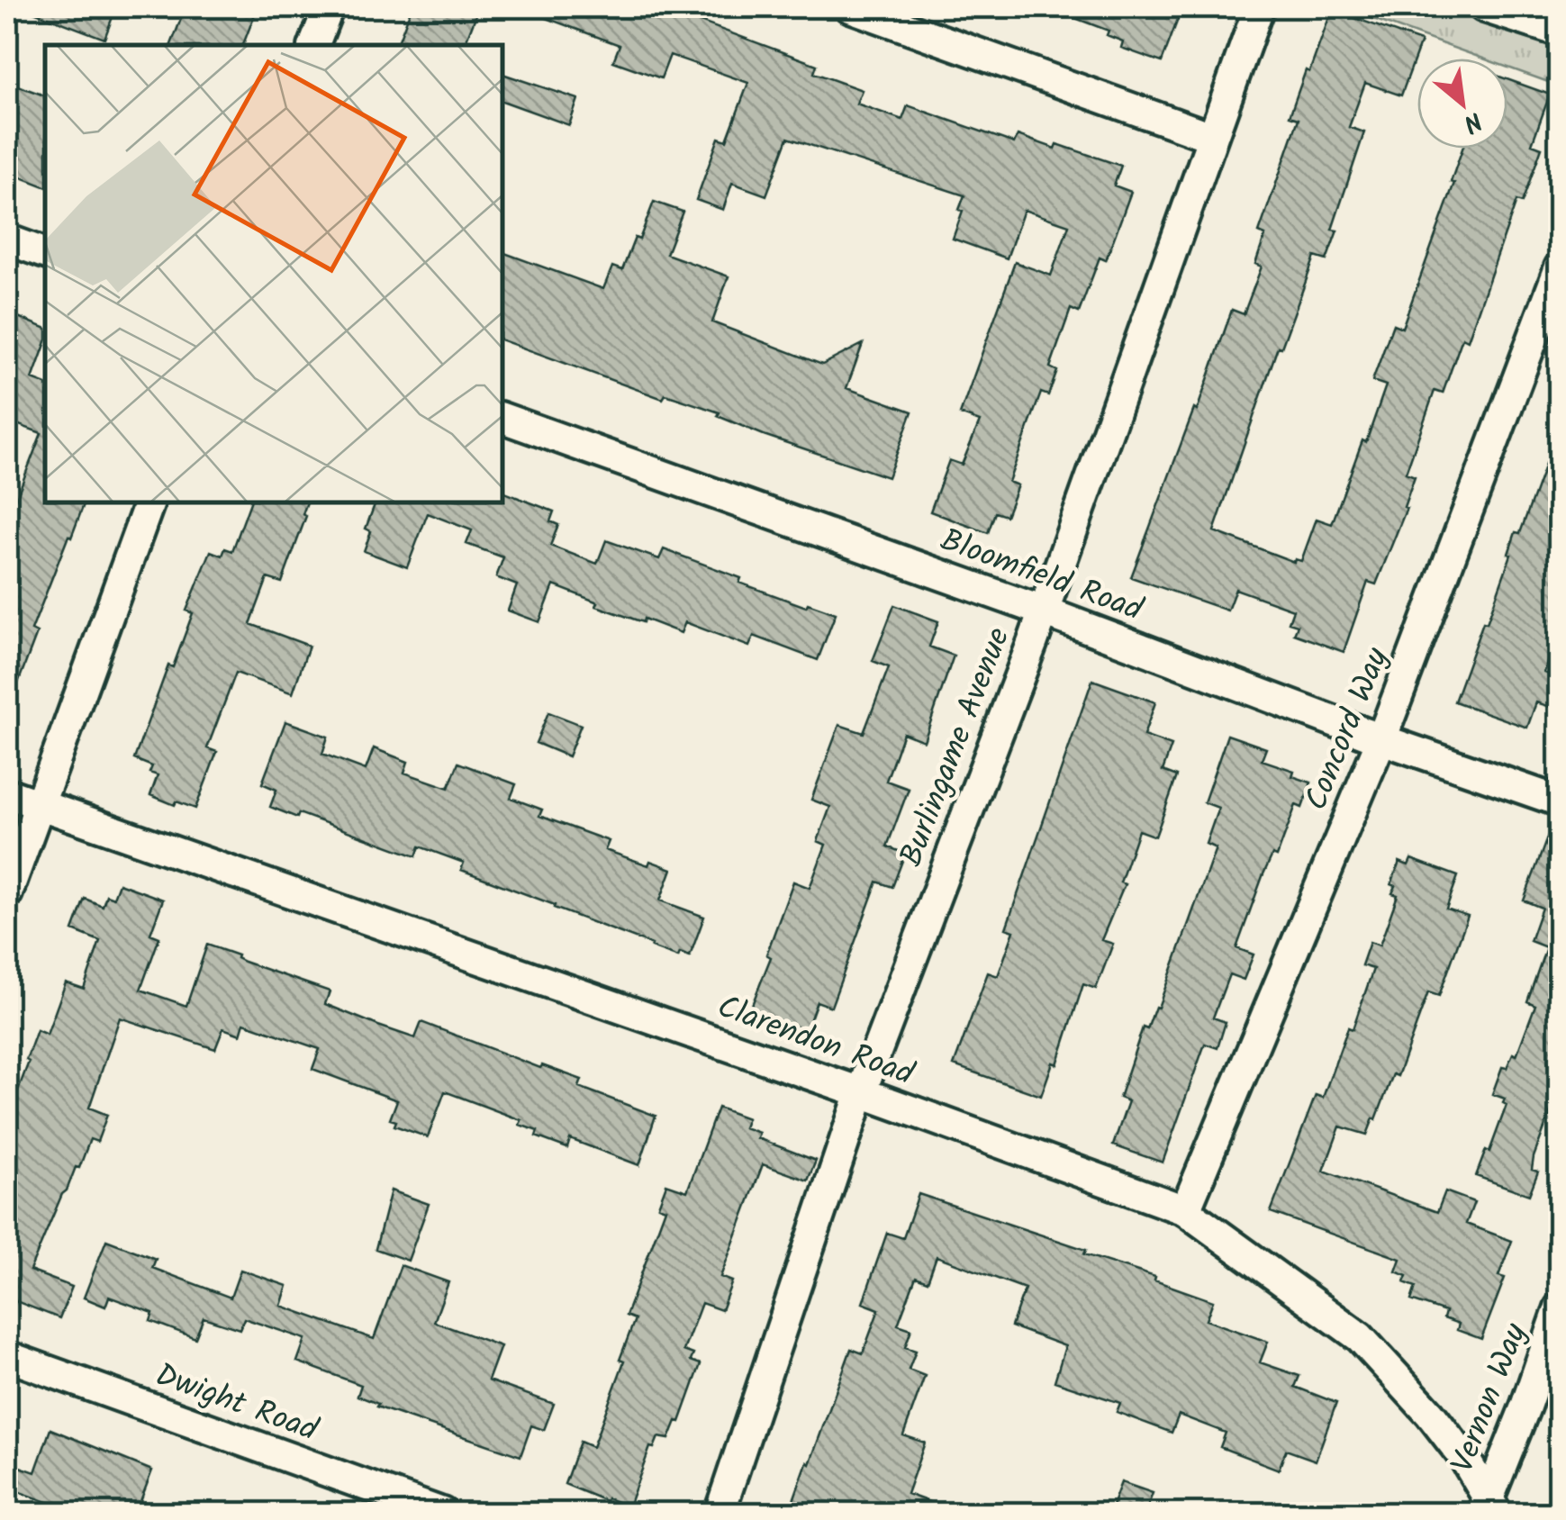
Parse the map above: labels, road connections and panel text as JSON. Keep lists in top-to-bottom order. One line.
{"streets":{"street":["Bloomfield Road","Concord Way","Burlingame Avenue","Clarendon Road","Vernon Way","Dwight Road"]},"crossings":[["Bloomfield Road","Concord Way"],["Bloomfield Road","Burlingame Avenue"],["Concord Way","Clarendon Road"],["Burlingame Avenue","Clarendon Road"],["Clarendon Road","Vernon Way"]],"north":"bottom right"}
